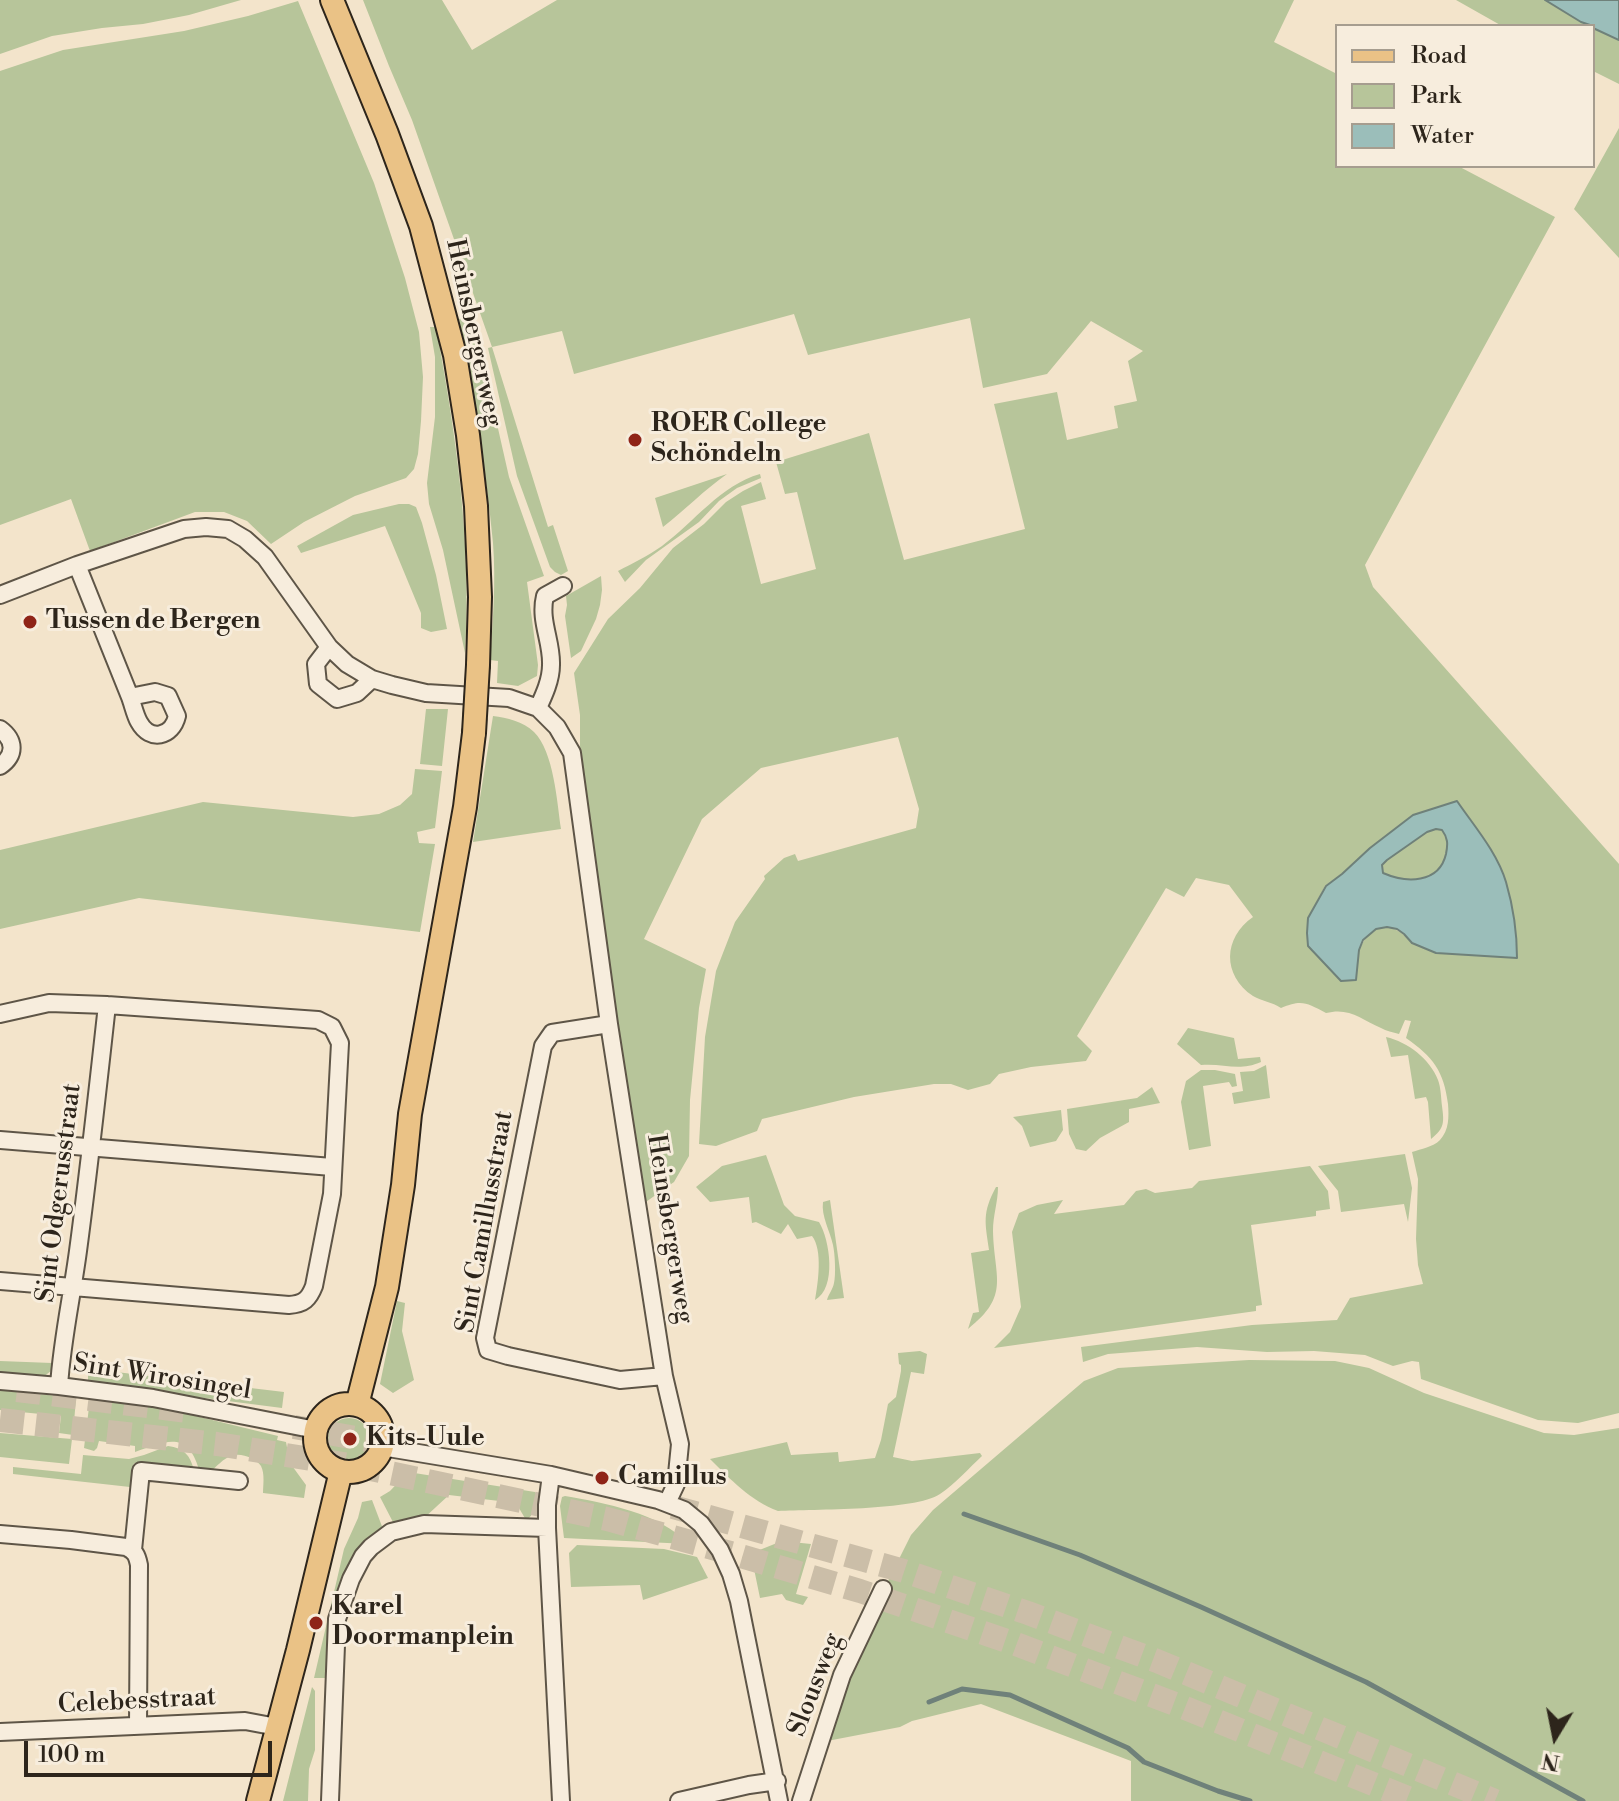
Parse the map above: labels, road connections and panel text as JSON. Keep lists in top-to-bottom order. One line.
{"streets":{"main road":["Heinsbergerweg"],"street":["Sint Odgerusstraat","Sint Camillusstraat","Sint Wirosingel","Slousweg","Celebesstraat"]},"crossings":[["Heinsbergerweg","Sint Camillusstraat"],["Heinsbergerweg","Sint Wirosingel"],["Sint Odgerusstraat","Sint Wirosingel"]],"places":["ROER College Schöndeln","Tussen de Bergen","Kits-Uule","Camillus","Karel Doormanplein"],"legend":["Road","Park","Water"],"scale_bar":"100 m","north":"bottom"}
